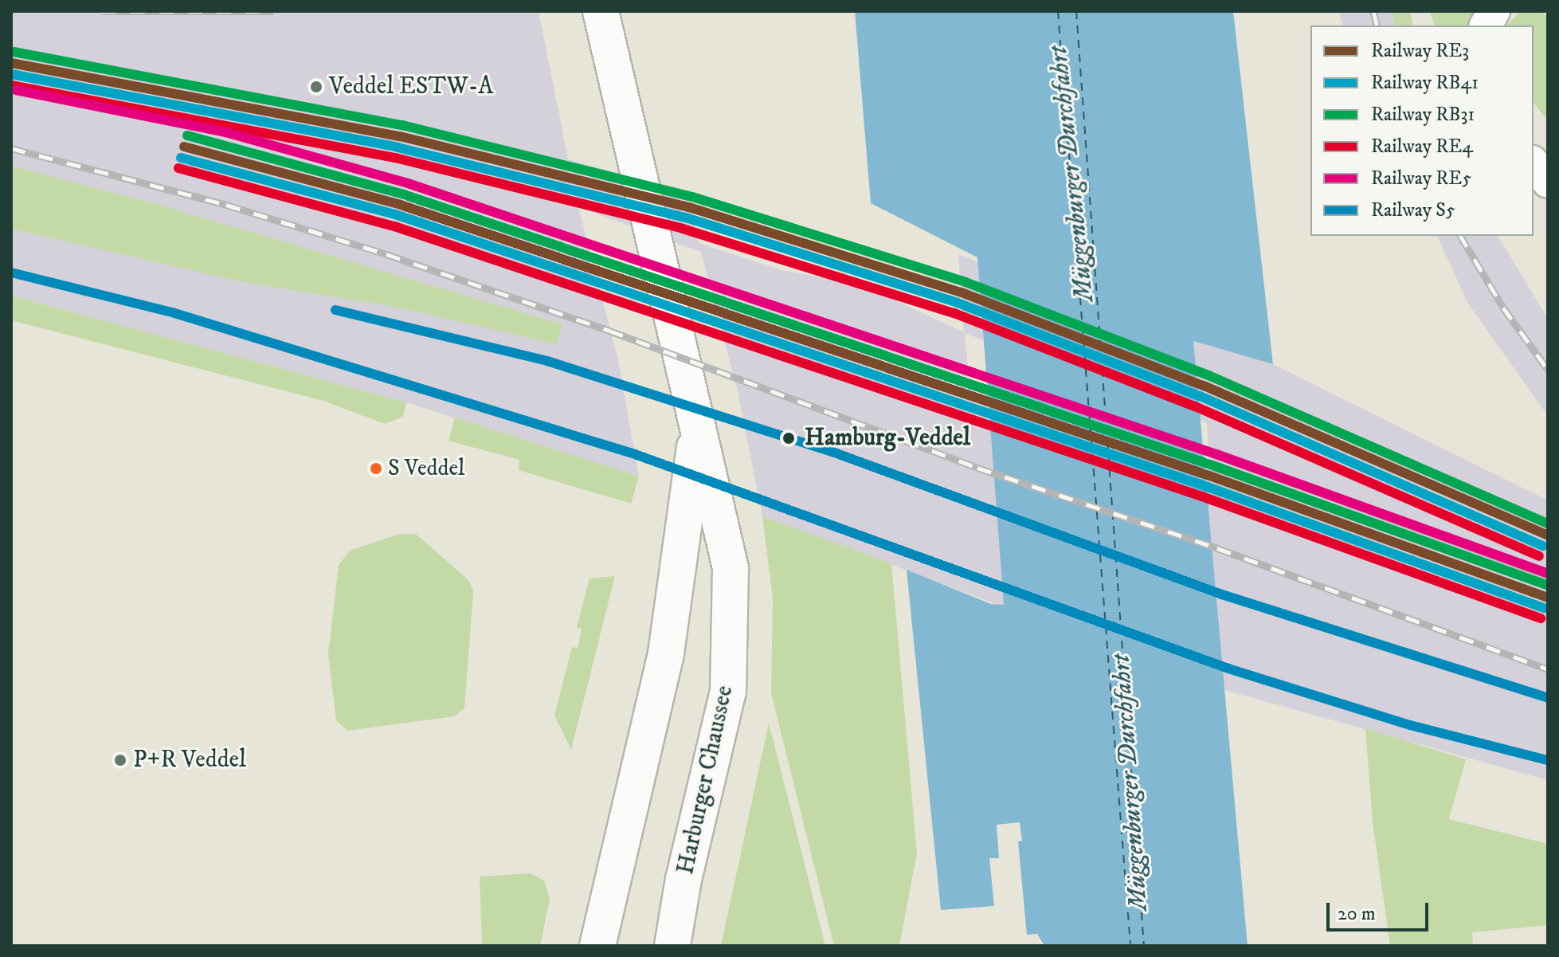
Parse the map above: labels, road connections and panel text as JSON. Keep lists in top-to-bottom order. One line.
{"streets":{"main road":["Harburger Chaussee"]},"water":["Müggenburger Durchfahrt"],"places":["Veddel ESTW-A","Hamburg-Veddel","S Veddel","P+R Veddel"],"lines":["rail line RB31","rail line RE3","rail line RB41","rail line RE4","rail line RE5","rail line S5"],"legend":["Railway RE3","Railway RB41","Railway RB31","Railway RE4","Railway RE5","Railway S5"],"scale_bar":"20 m"}
